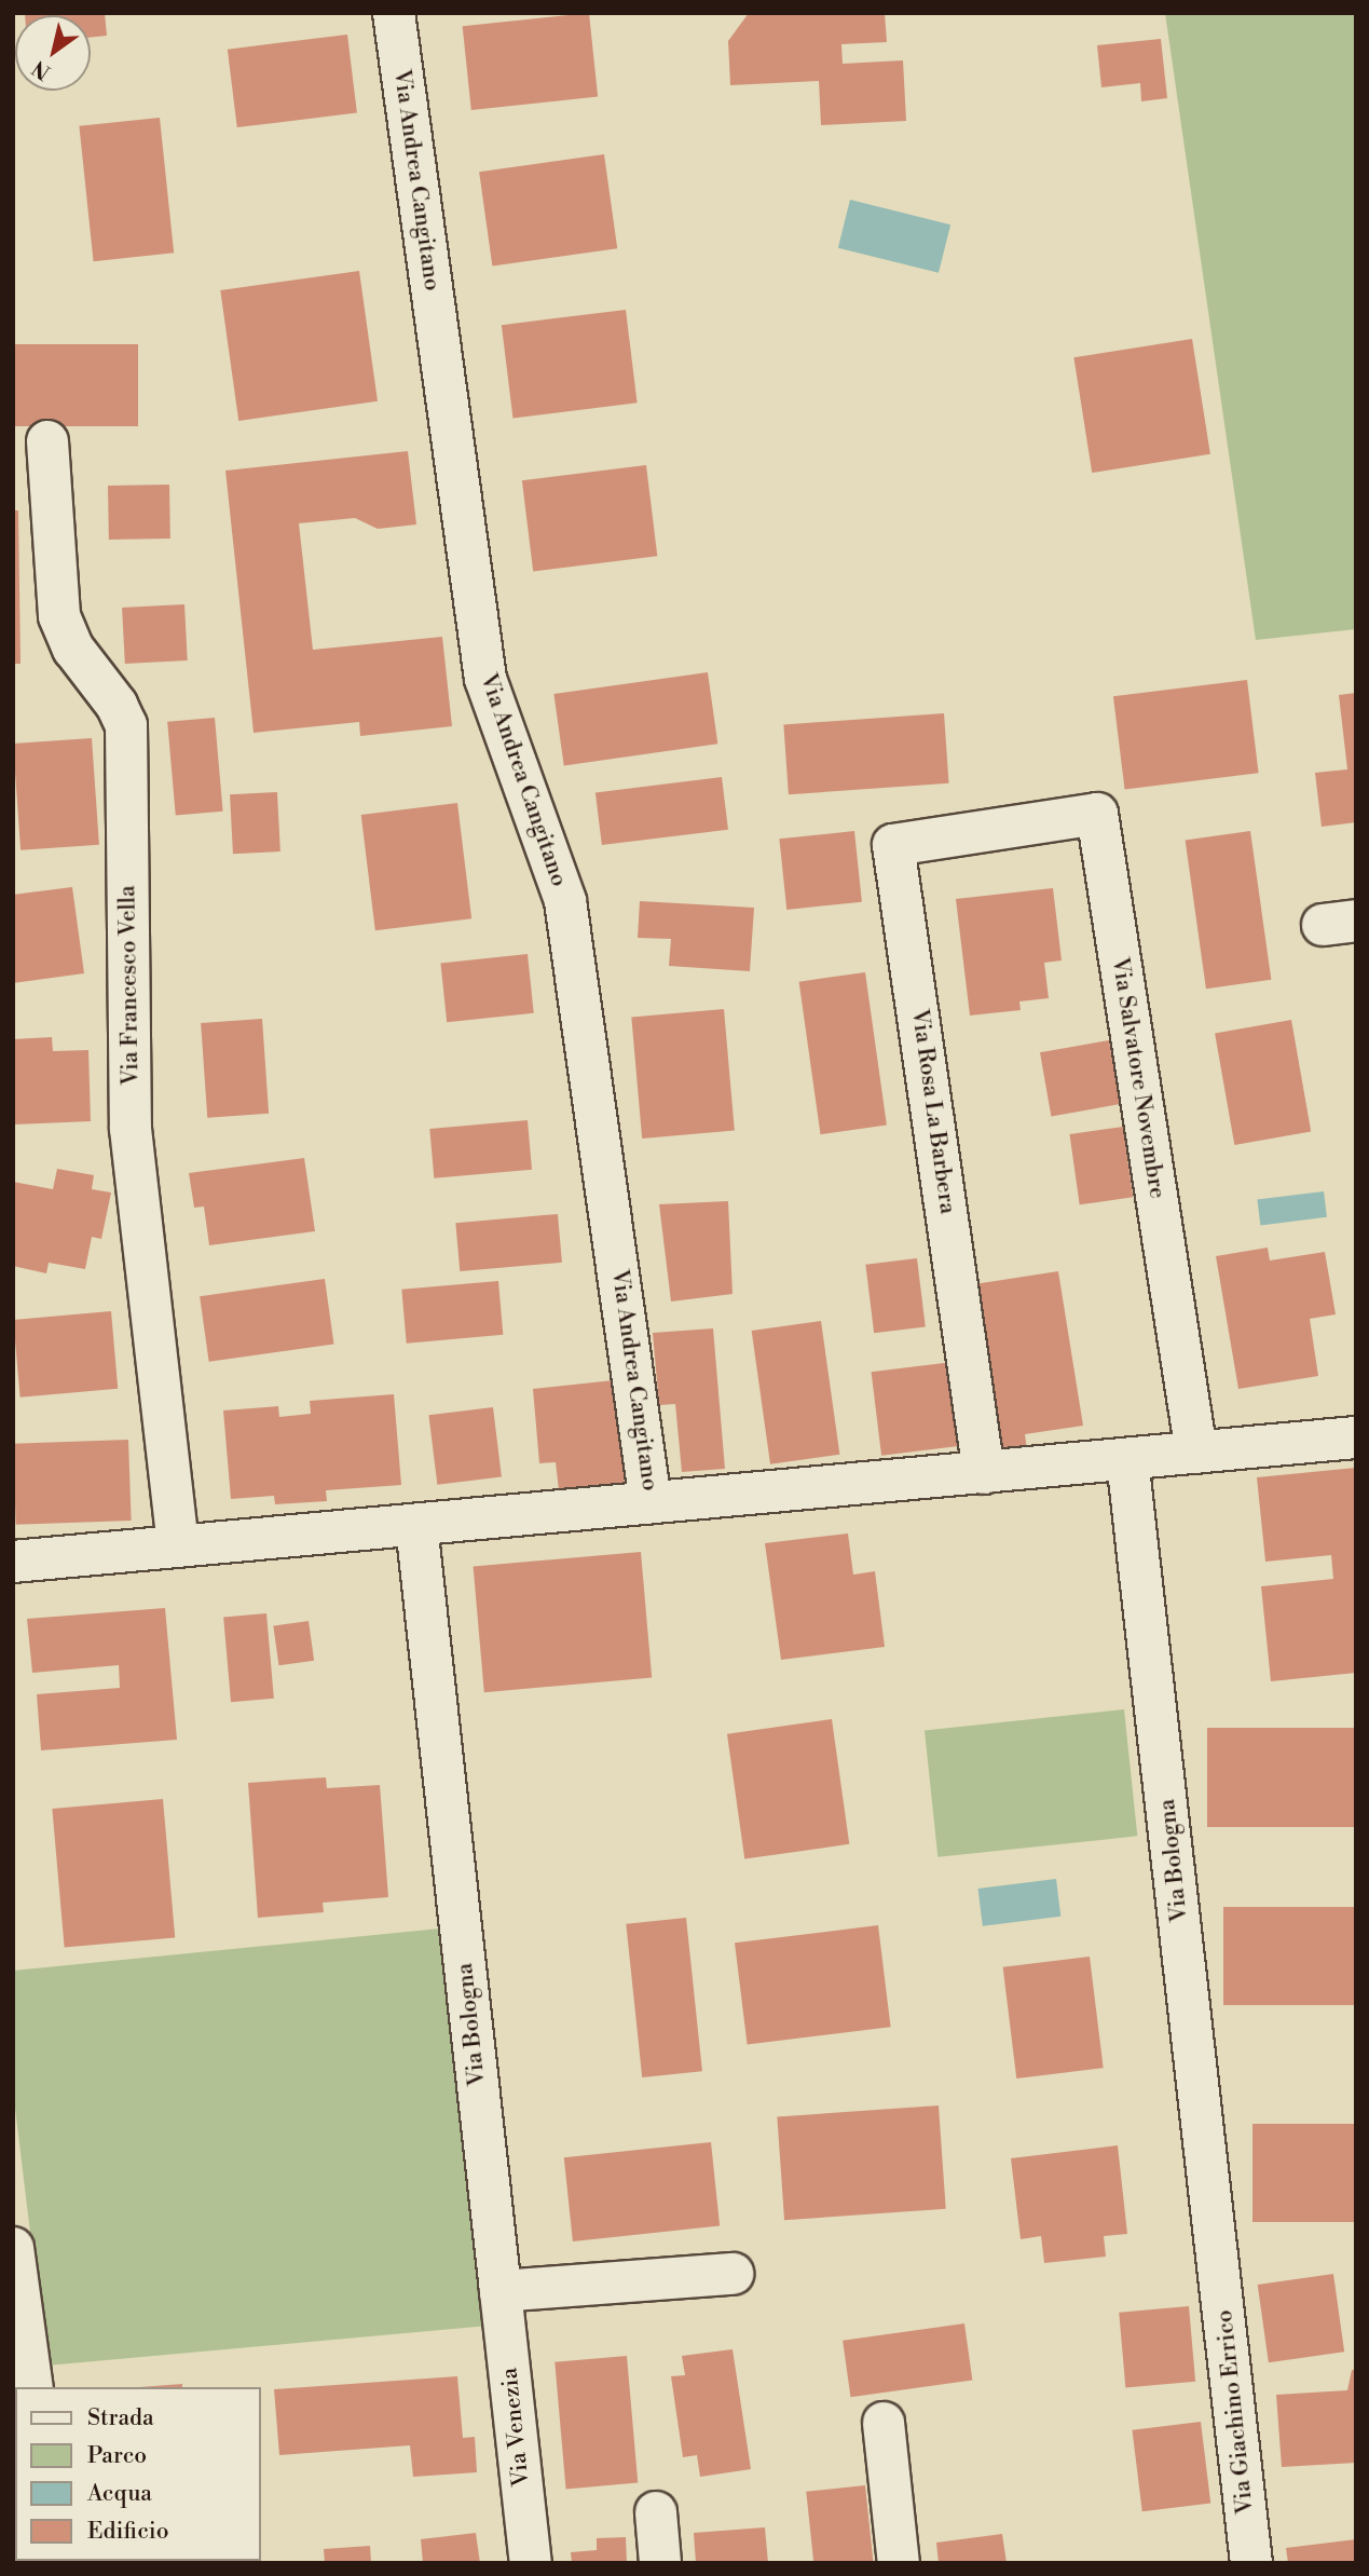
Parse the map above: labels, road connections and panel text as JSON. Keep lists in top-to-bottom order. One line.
{"streets":{"street":["Via Andrea Cangitano","Via Francesco Vella","Via Salvatore Novembre","Via Rosa La Barbera","Via Bologna","Via Giachino Errico","Via Venezia"]},"crossings":[["Via Salvatore Novembre","Via Rosa La Barbera"],["Via Bologna","Via Giachino Errico"],["Via Bologna","Via Venezia"]],"legend":["Strada","Parco","Acqua","Edificio"],"north":"bottom left"}
